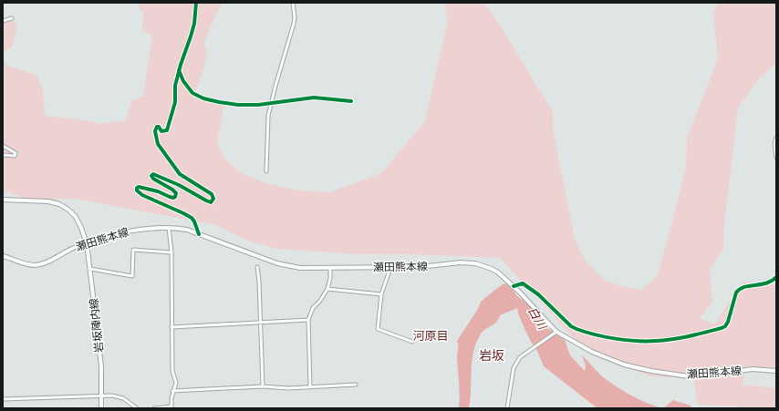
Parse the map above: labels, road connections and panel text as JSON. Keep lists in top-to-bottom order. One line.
{"streets":{"main road":["瀬田熊本線","岩坂陣内線"]},"crossings":[["瀬田熊本線","岩坂陣内線"]],"districts":["河原目","岩坂"],"water":["白川"]}
